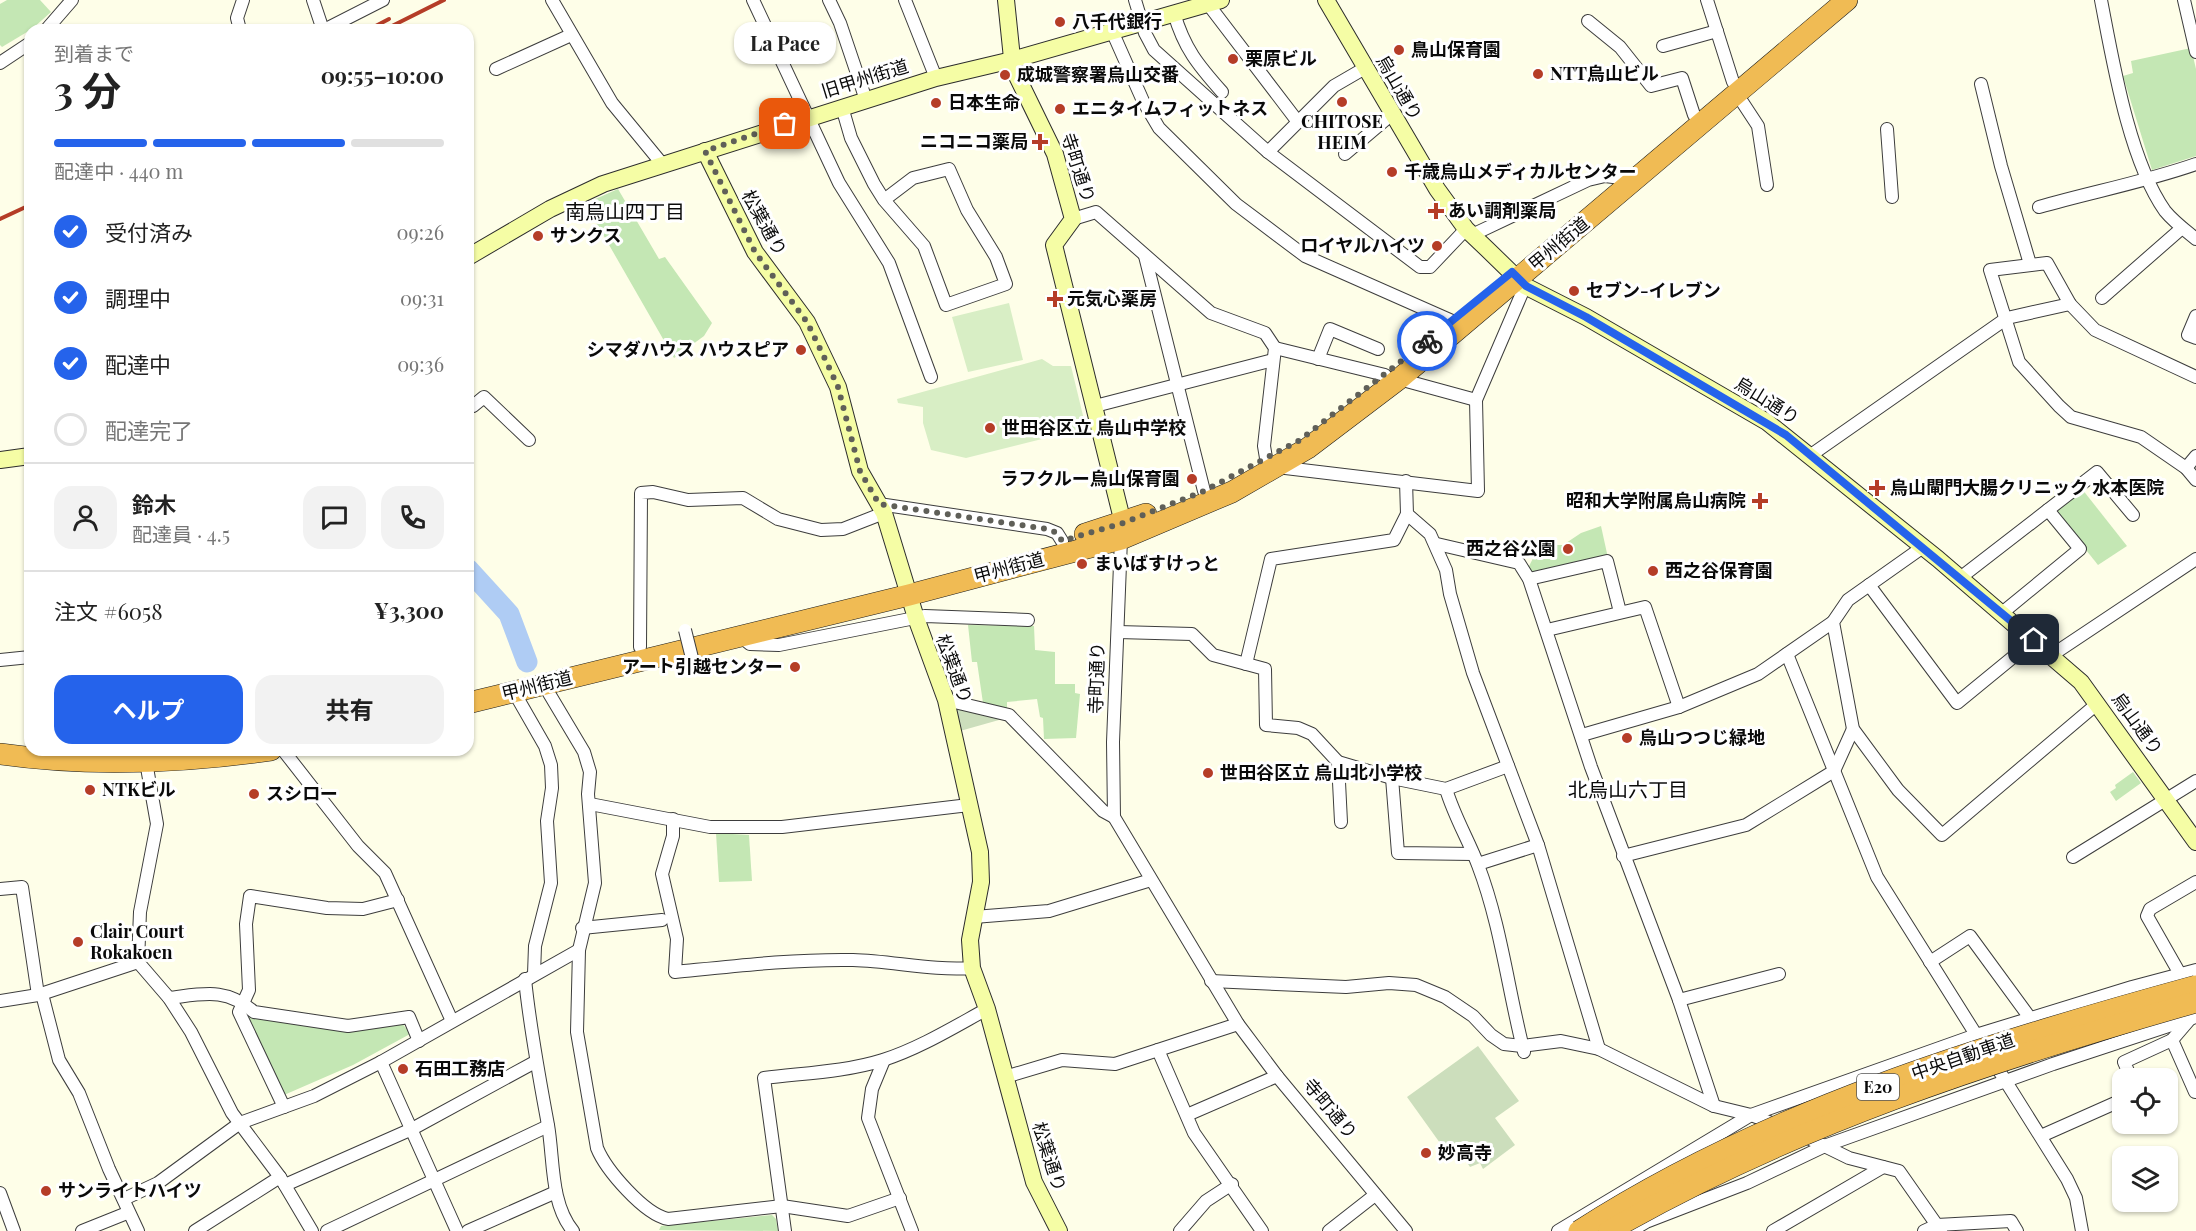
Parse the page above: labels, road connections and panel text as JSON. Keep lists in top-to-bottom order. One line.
{"streets":{"highway":["甲州街道","中央自動車道","E20"],"street":["旧甲州街道","烏山通り","寺町通り","松葉通り"]},"crossings":[["旧甲州街道","寺町通り"],["旧甲州街道","松葉通り"],["烏山通り","甲州街道"],["寺町通り","甲州街道"],["松葉通り","甲州街道"]],"districts":["南烏山四丁目","北烏山六丁目"],"places":{"other":["八千代銀行","鳥山保育園","栗原ビル","NTT烏山ビル","成城警察署烏山交番","CHITOSE HEIM","日本生命","エニタイムフィットネス","La Pace","千歳烏山メディカルセンター","サンクス","ロイヤルハイツ","セブン-イレブン","シマダハウス ハウスピア","世田谷区立 烏山中学校","ラフクルー烏山保育園","西之谷公園","まいばすけっと","西之谷保育園","アート引越センター","烏山つつじ緑地","世田谷区立 烏山北小学校","NTKビル","スシロー","Clair Court Rokakoen","石田工務店","妙高寺","サンライトハイツ"],"health":["ニコニコ薬局","あい調剤薬局","元気心薬房","烏山閘門大腸クリニック 水本医院","昭和大学附属烏山病院"]},"page":{"bubble":"La Pace","heading":["3 分","到着まで","09:55–10:00"],"panel":["鈴木","配達員 · 4.5","注文 #6058","¥3,300"],"bar":"配達中 · 440 m","list":[["受付済み","09:26"],["調理中","09:31"],["配達中","09:36"],"配達完了"],"buttons":["ヘルプ","共有"]}}
